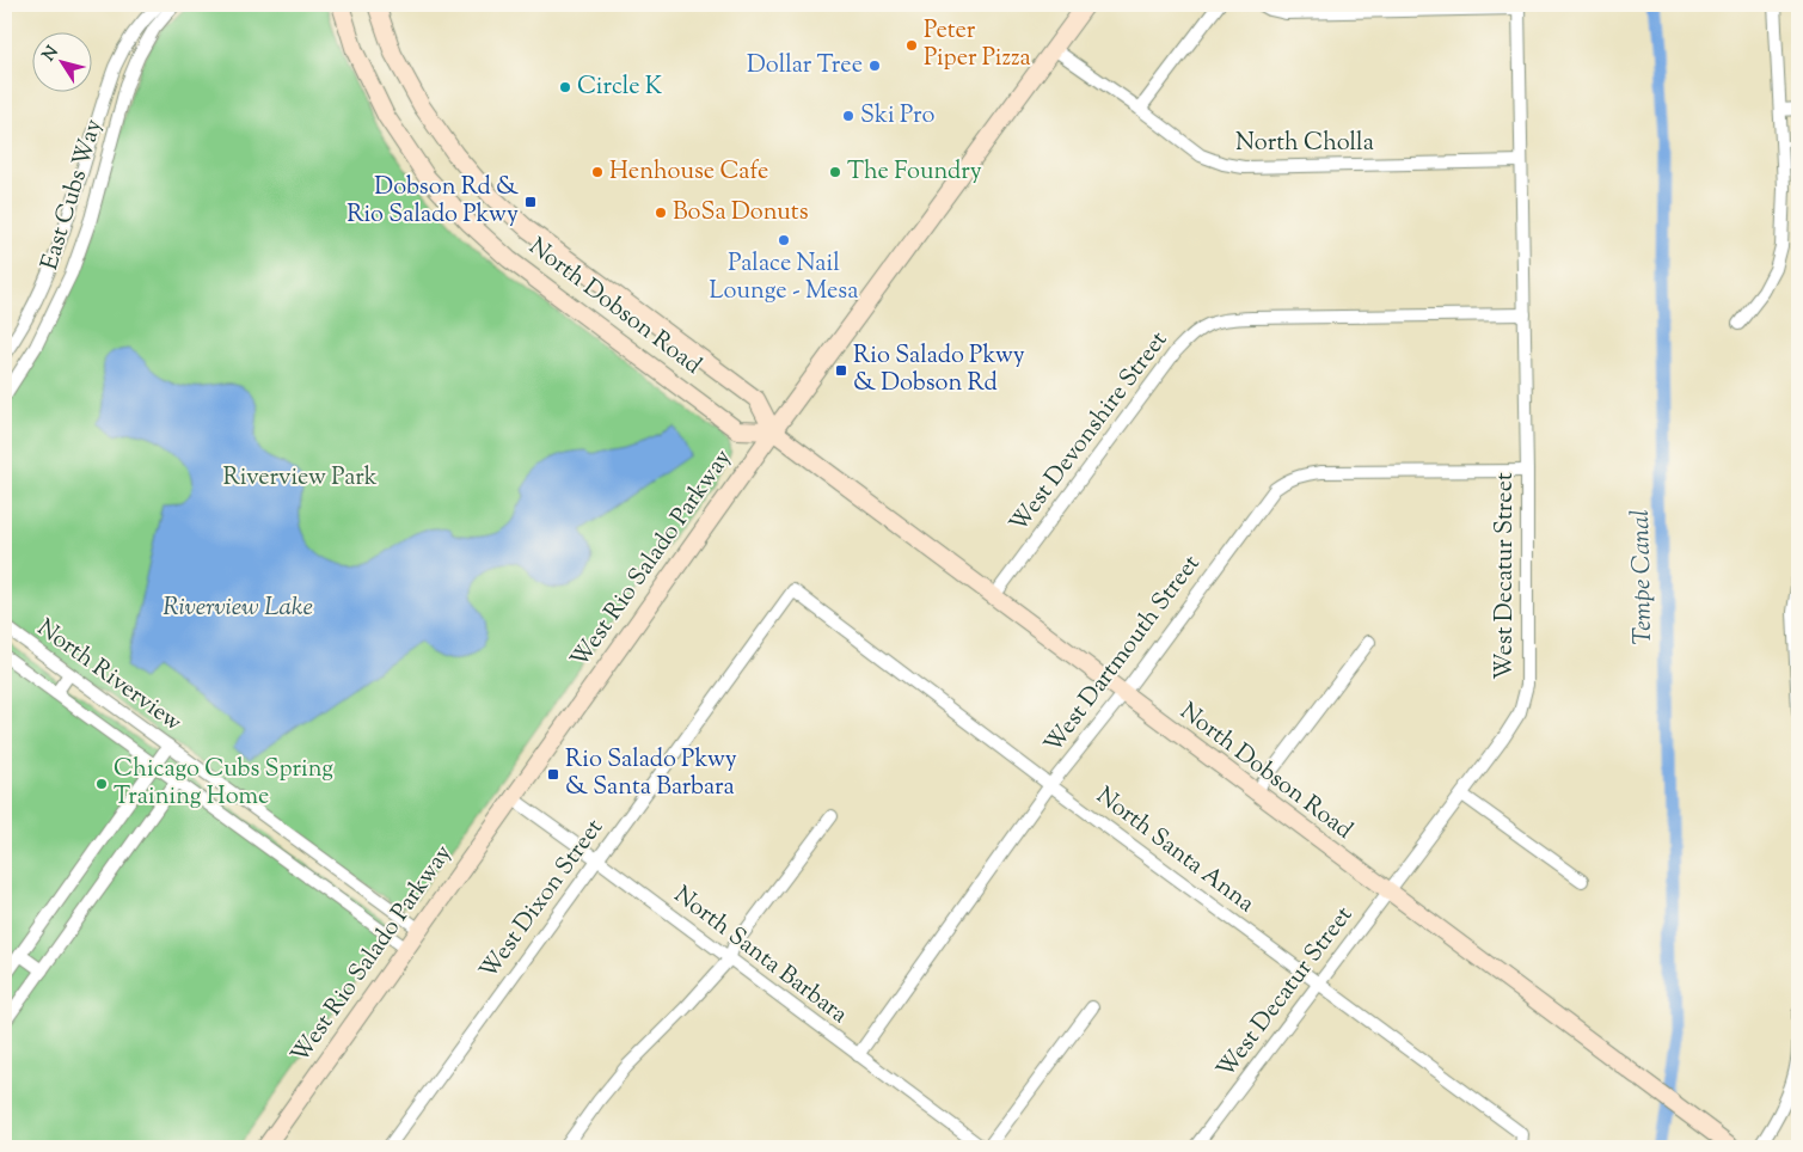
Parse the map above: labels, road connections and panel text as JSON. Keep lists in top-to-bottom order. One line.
{"streets":{"main road":["North Dobson Road","West Rio Salado Parkway"],"street":["North Cholla","East Cubs Way","West Devonshire Street","West Decatur Street","West Dartmouth Street","North Riverview","North Santa Anna","West Dixon Street","North Santa Barbara"]},"crossings":[["North Cholla","West Rio Salado Parkway"],["North Cholla","West Decatur Street"],["North Dobson Road","West Devonshire Street"],["North Dobson Road","West Rio Salado Parkway"],["North Dobson Road","West Decatur Street"],["North Dobson Road","West Dartmouth Street"],["West Devonshire Street","West Decatur Street"],["West Rio Salado Parkway","North Riverview"],["West Rio Salado Parkway","North Santa Barbara"],["West Decatur Street","West Dartmouth Street"],["West Decatur Street","North Santa Anna"],["West Dartmouth Street","North Santa Anna"],["West Dartmouth Street","North Santa Barbara"],["North Santa Anna","West Dixon Street"],["West Dixon Street","North Santa Barbara"]],"water":["Tempe Canal","Riverview Lake"],"parks":["Riverview Park"],"places":{"other":["Peter Piper Pizza","Dollar Tree","Circle K","Ski Pro","Henhouse Cafe","The Foundry","BoSa Donuts","Palace Nail Lounge - Mesa","Chicago Cubs Spring Training Home"],"transit":["Dobson Rd & Rio Salado Pkwy","Rio Salado Pkwy & Dobson Rd","Rio Salado Pkwy & Santa Barbara"]},"north":"top left"}
